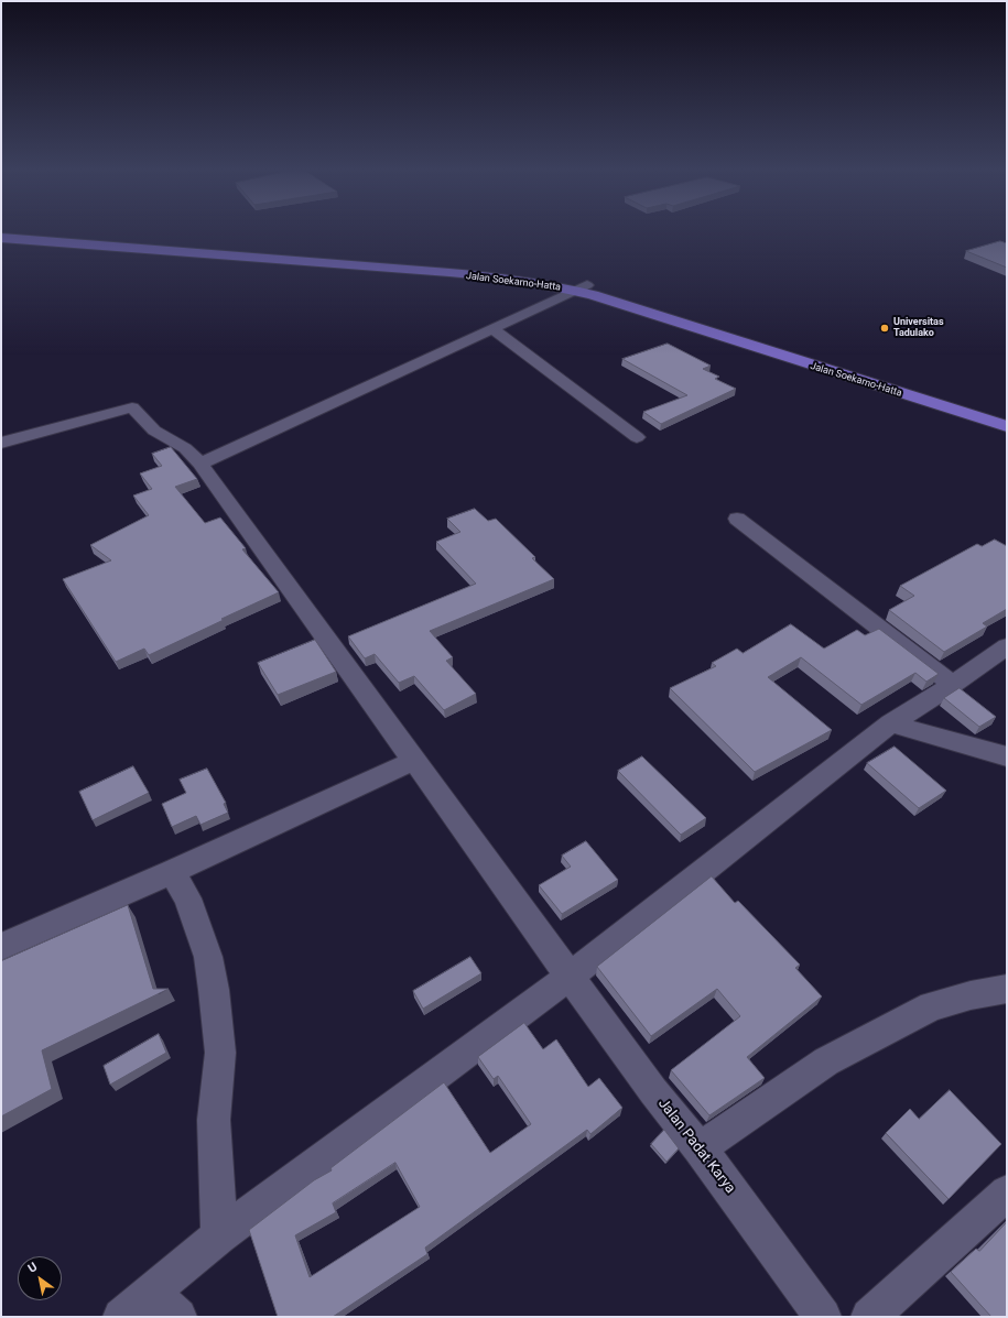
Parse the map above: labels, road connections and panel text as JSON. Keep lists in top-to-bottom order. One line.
{"streets":{"main road":["Jalan Soekarno-Hatta"],"street":["Jalan Padat Karya"]},"places":["Universitas Tadulako"],"north":"top left"}
